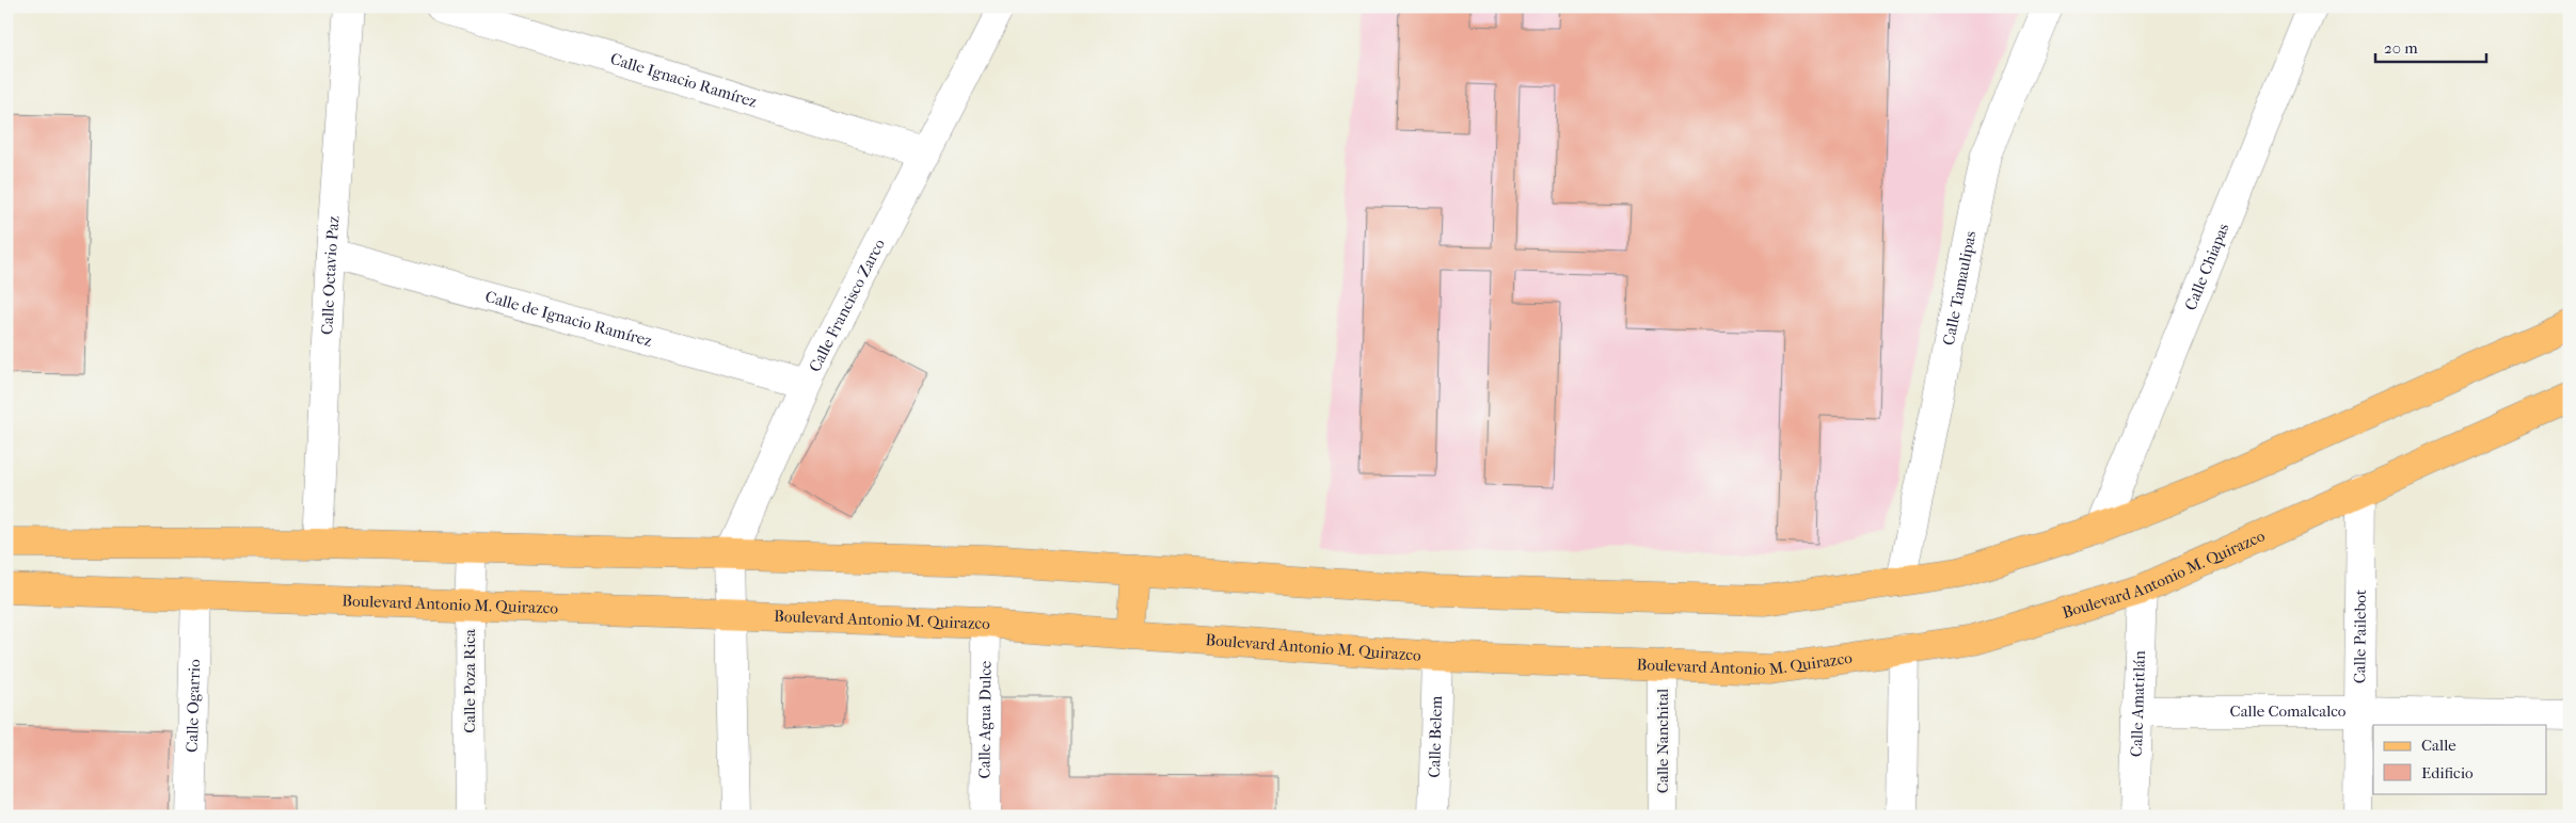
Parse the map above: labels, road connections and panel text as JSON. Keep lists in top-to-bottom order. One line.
{"streets":{"main road":["Boulevard Antonio M. Quirazco"],"street":["Calle Ignacio Ramírez","Calle Chiapas","Calle Octavio Paz","Calle Tamaulipas","Calle Francisco Zarco","Calle de Ignacio Ramírez","Calle Pailebot","Calle Poza Rica","Calle Amatitlán","Calle Ogarrio","Calle Comalcalco","Calle Agua Dulce","Calle Belem","Calle Nanchital"]},"crossings":[["Calle Ignacio Ramírez","Calle Francisco Zarco"],["Calle Octavio Paz","Calle de Ignacio Ramírez"],["Calle Francisco Zarco","Calle de Ignacio Ramírez"],["Calle Francisco Zarco","Boulevard Antonio M. Quirazco"],["Boulevard Antonio M. Quirazco","Calle Pailebot"],["Boulevard Antonio M. Quirazco","Calle Poza Rica"],["Boulevard Antonio M. Quirazco","Calle Amatitlán"],["Boulevard Antonio M. Quirazco","Calle Ogarrio"],["Boulevard Antonio M. Quirazco","Calle Agua Dulce"],["Boulevard Antonio M. Quirazco","Calle Belem"],["Boulevard Antonio M. Quirazco","Calle Nanchital"],["Calle Pailebot","Calle Comalcalco"],["Calle Amatitlán","Calle Comalcalco"]],"legend":["Calle","Edificio"],"scale_bar":"20 m"}
